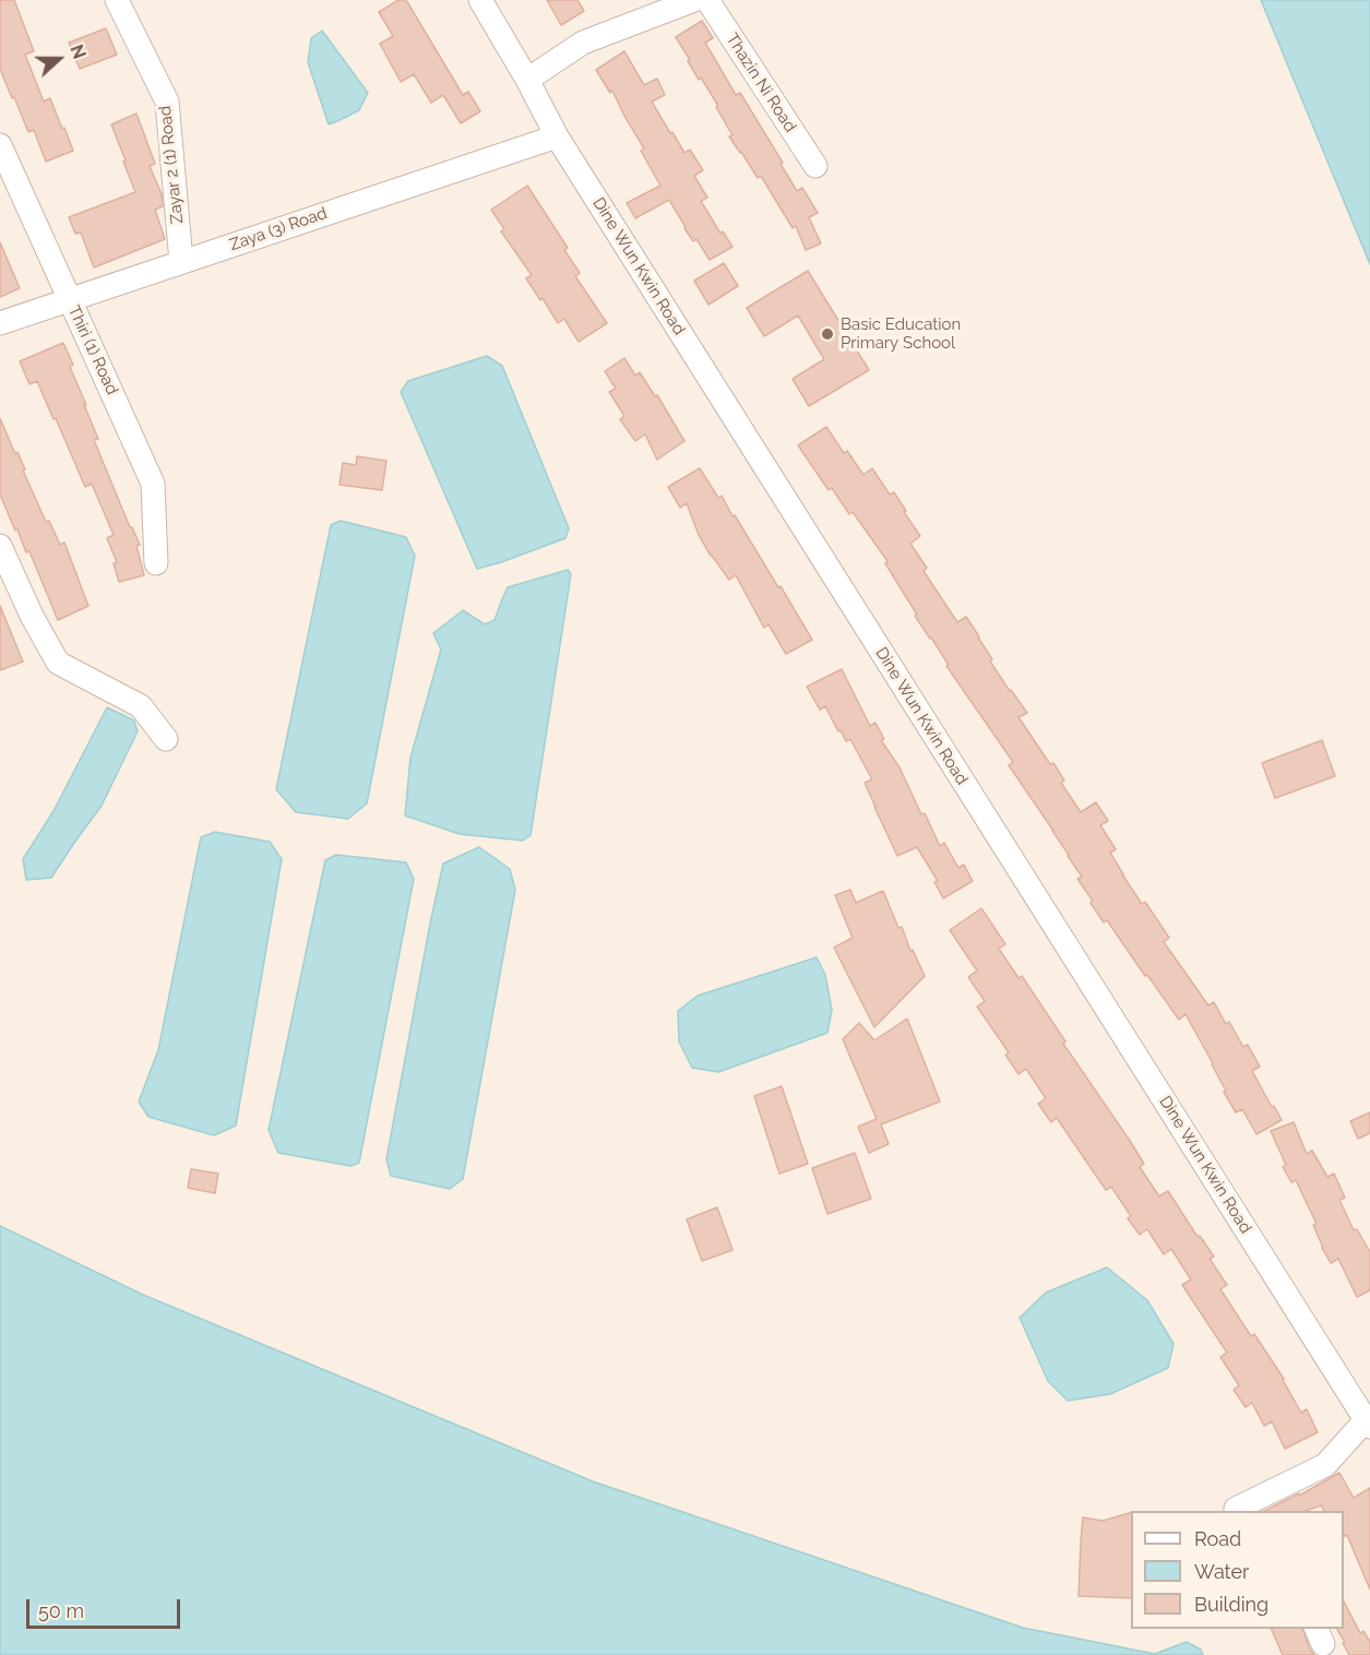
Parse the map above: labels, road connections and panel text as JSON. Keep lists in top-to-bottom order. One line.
{"streets":{"street":["Thazin Ni Road","Zayar 2 (1) Road","Zaya (3) Road","Dine Wun Kwin Road","Thiri (1) Road"]},"crossings":[["Zayar 2 (1) Road","Zaya (3) Road"],["Zaya (3) Road","Dine Wun Kwin Road"],["Zaya (3) Road","Thiri (1) Road"]],"places":["Basic Education Primary School"],"legend":["Road","Water","Building"],"scale_bar":"50 m","north":"right"}
